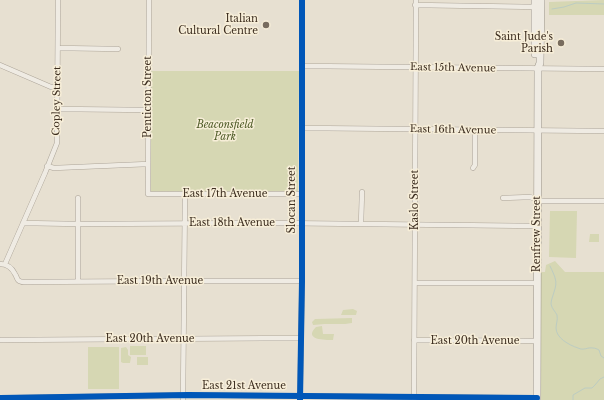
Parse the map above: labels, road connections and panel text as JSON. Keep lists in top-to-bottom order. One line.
{"streets":{"street":["East 15th Avenue","Penticton Street","Copley Street","East 16th Avenue","East 17th Avenue","Slocan Street","Kaslo Street","East 18th Avenue","Renfrew Street","East 19th Avenue","East 20th Avenue","East 21st Avenue"]},"crossings":[["East 15th Avenue","Slocan Street"],["East 15th Avenue","Kaslo Street"],["East 15th Avenue","Renfrew Street"],["Penticton Street","East 17th Avenue"],["Copley Street","East 18th Avenue"],["Copley Street","East 19th Avenue"],["East 16th Avenue","Slocan Street"],["East 16th Avenue","Kaslo Street"],["East 16th Avenue","Renfrew Street"],["East 17th Avenue","Slocan Street"],["Slocan Street","East 18th Avenue"],["Slocan Street","East 19th Avenue"],["Slocan Street","East 20th Avenue"],["Slocan Street","East 21st Avenue"],["Kaslo Street","East 18th Avenue"],["Kaslo Street","East 20th Avenue"],["Kaslo Street","East 21st Avenue"],["East 18th Avenue","Renfrew Street"],["Renfrew Street","East 20th Avenue"],["Renfrew Street","East 21st Avenue"]],"parks":["Beaconsfield Park"],"places":["Italian Cultural Centre","Saint Jude's Parish"]}
